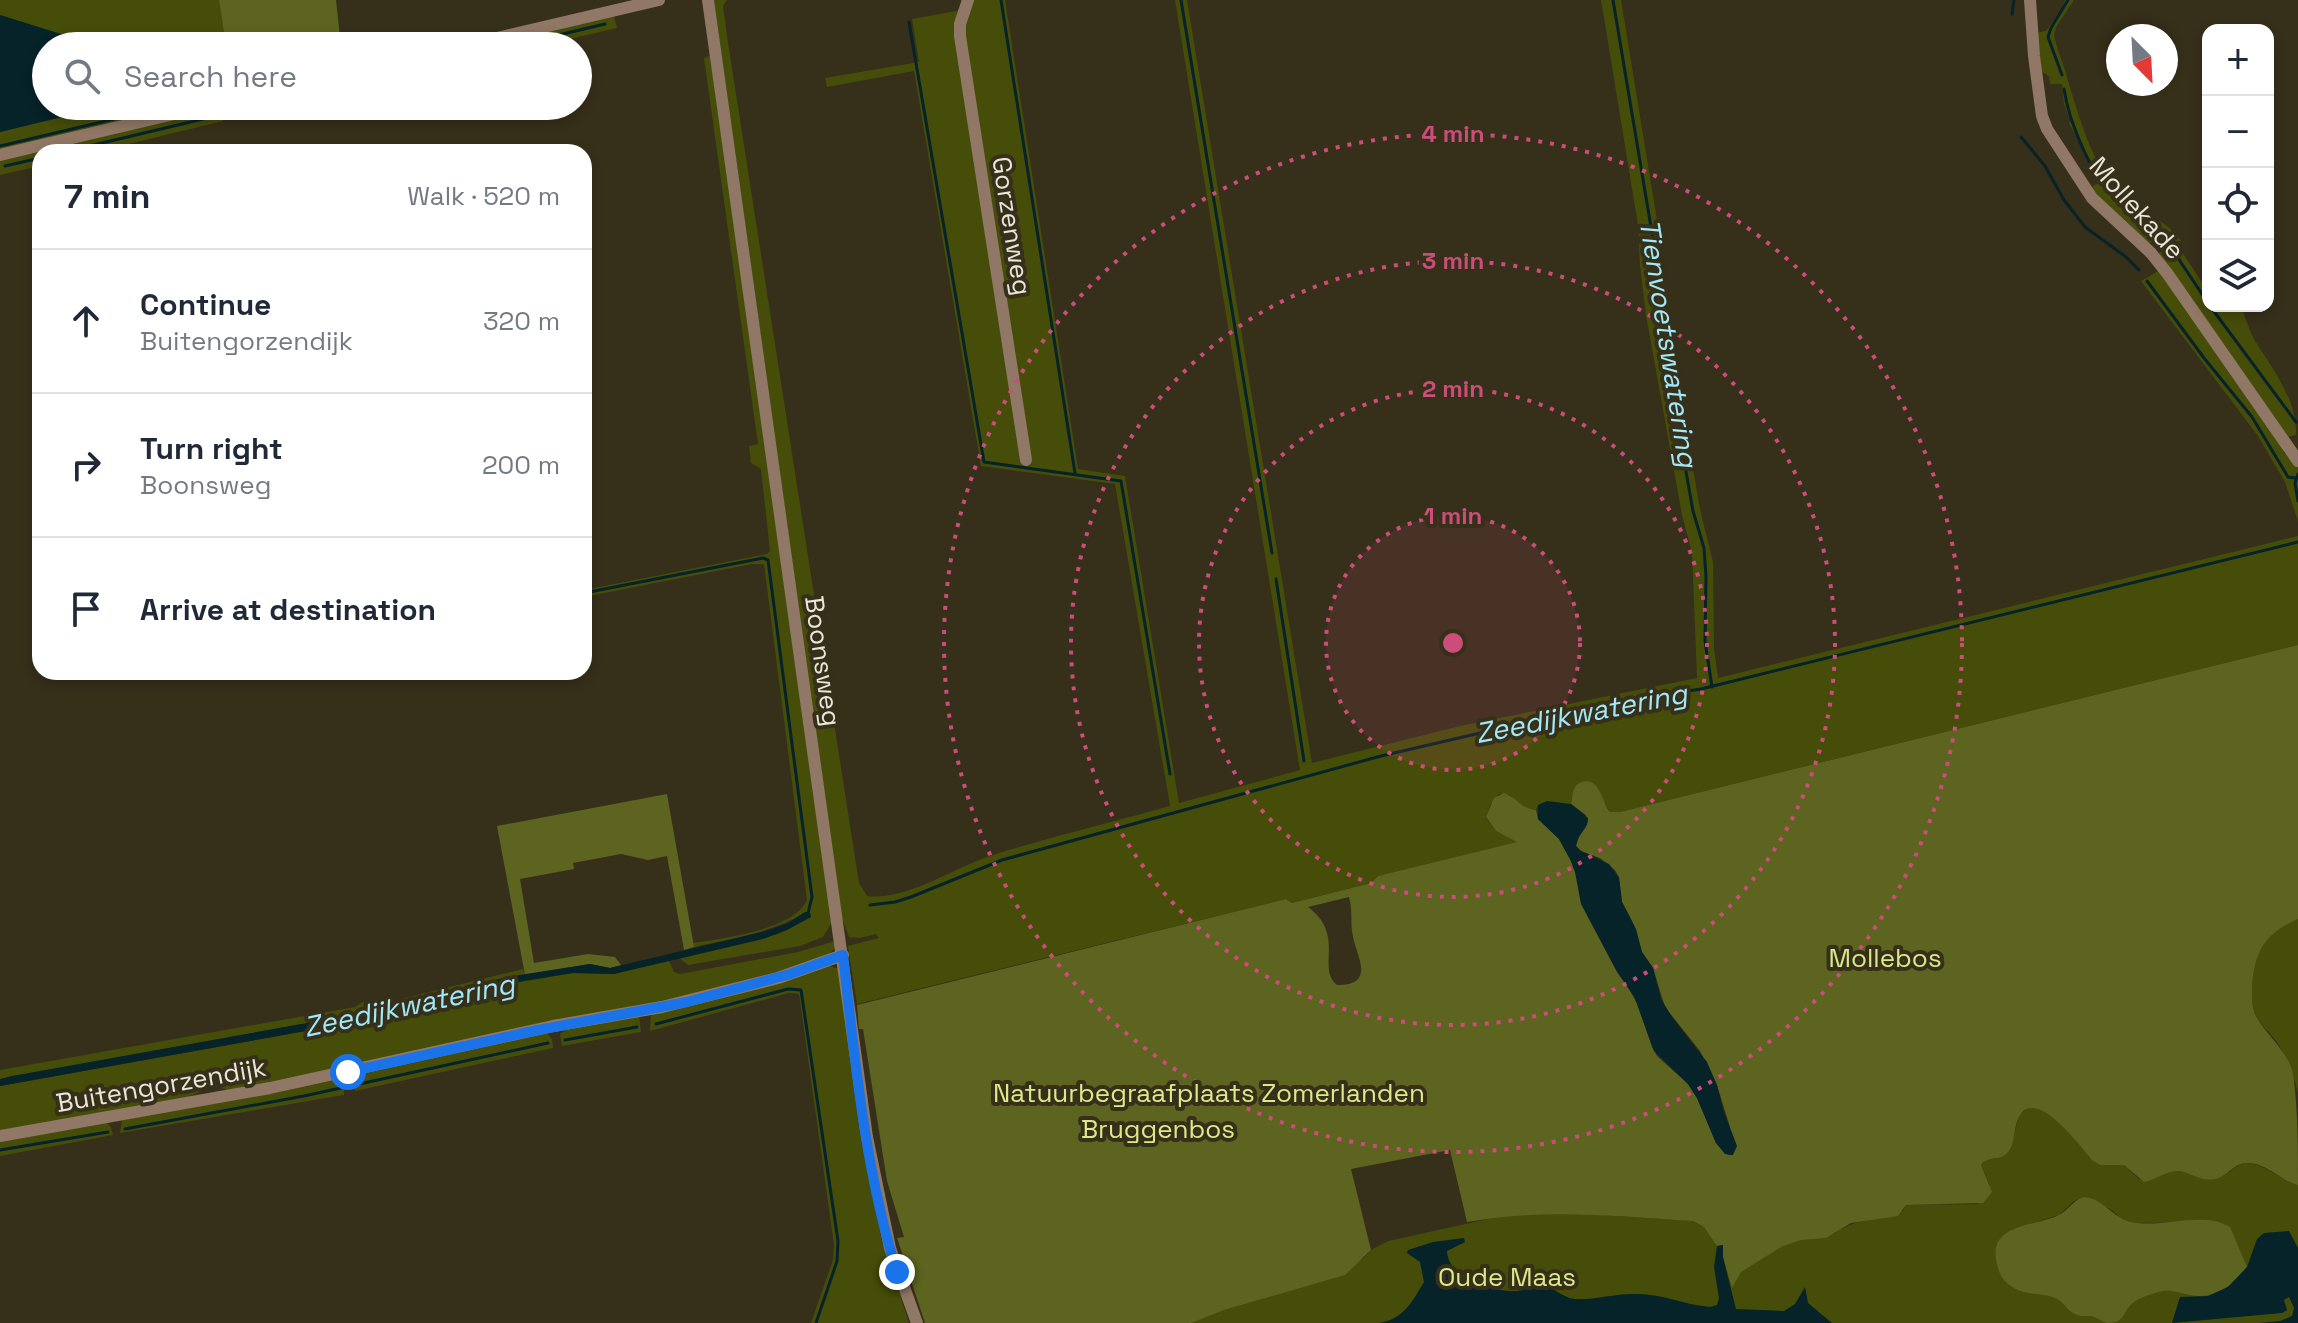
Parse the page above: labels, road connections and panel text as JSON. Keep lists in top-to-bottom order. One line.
{"streets":{"street":["Mollekade","Gorzenweg","Boonsweg","Buitengorzendijk"]},"crossings":[["Boonsweg","Buitengorzendijk"]],"water":["Tienvoetswatering","Zeedijkwatering"],"parks":["Mollebos","Natuurbegraafplaats Zomerlanden","Bruggenbos","Oude Maas"],"north":"bottom right","page":{"map_buttons":["+","−"],"search":"Search here","heading":["7 min","Walk · 520 m"],"list":[["Continue","Buitengorzendijk","320 m"],["Turn right","Boonsweg","200 m"],"Arrive at destination"]},"rings":["4 min","3 min","2 min","1 min"]}
